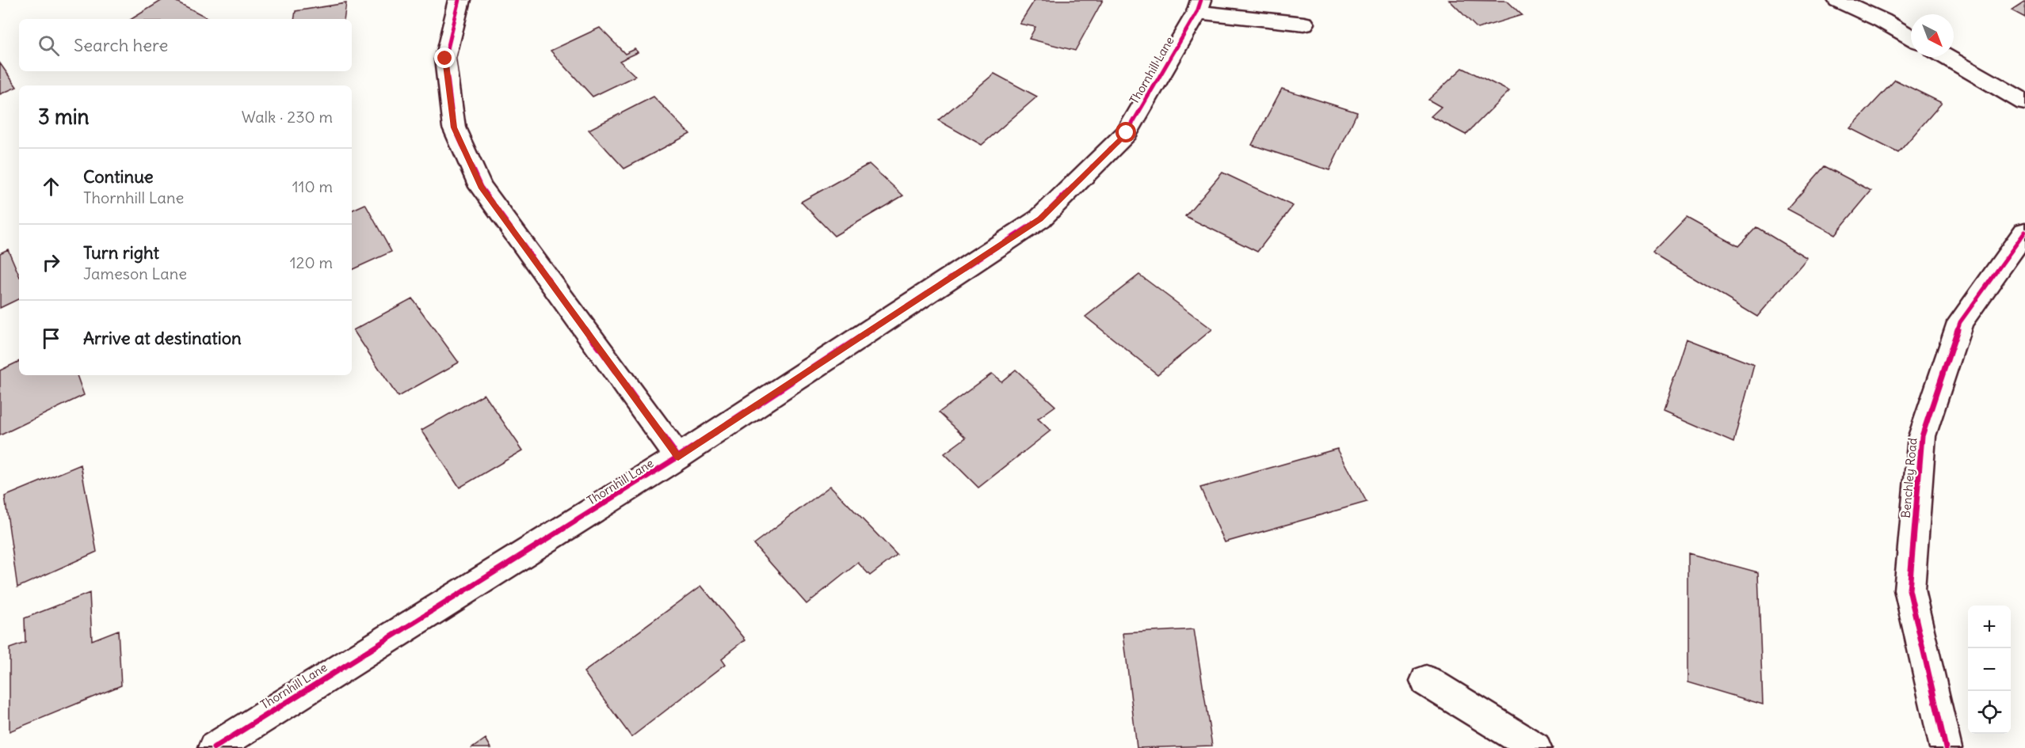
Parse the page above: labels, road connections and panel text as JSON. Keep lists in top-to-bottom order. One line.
{"streets":{"street":["Thornhill Lane","Benchley Road"]},"north":"bottom right","page":{"search":"Search here","heading":["3 min","Walk · 230 m"],"list":[["Continue","Thornhill Lane","110 m"],["Turn right","Jameson Lane","120 m"],"Arrive at destination"],"map_buttons":["+","−"]}}
